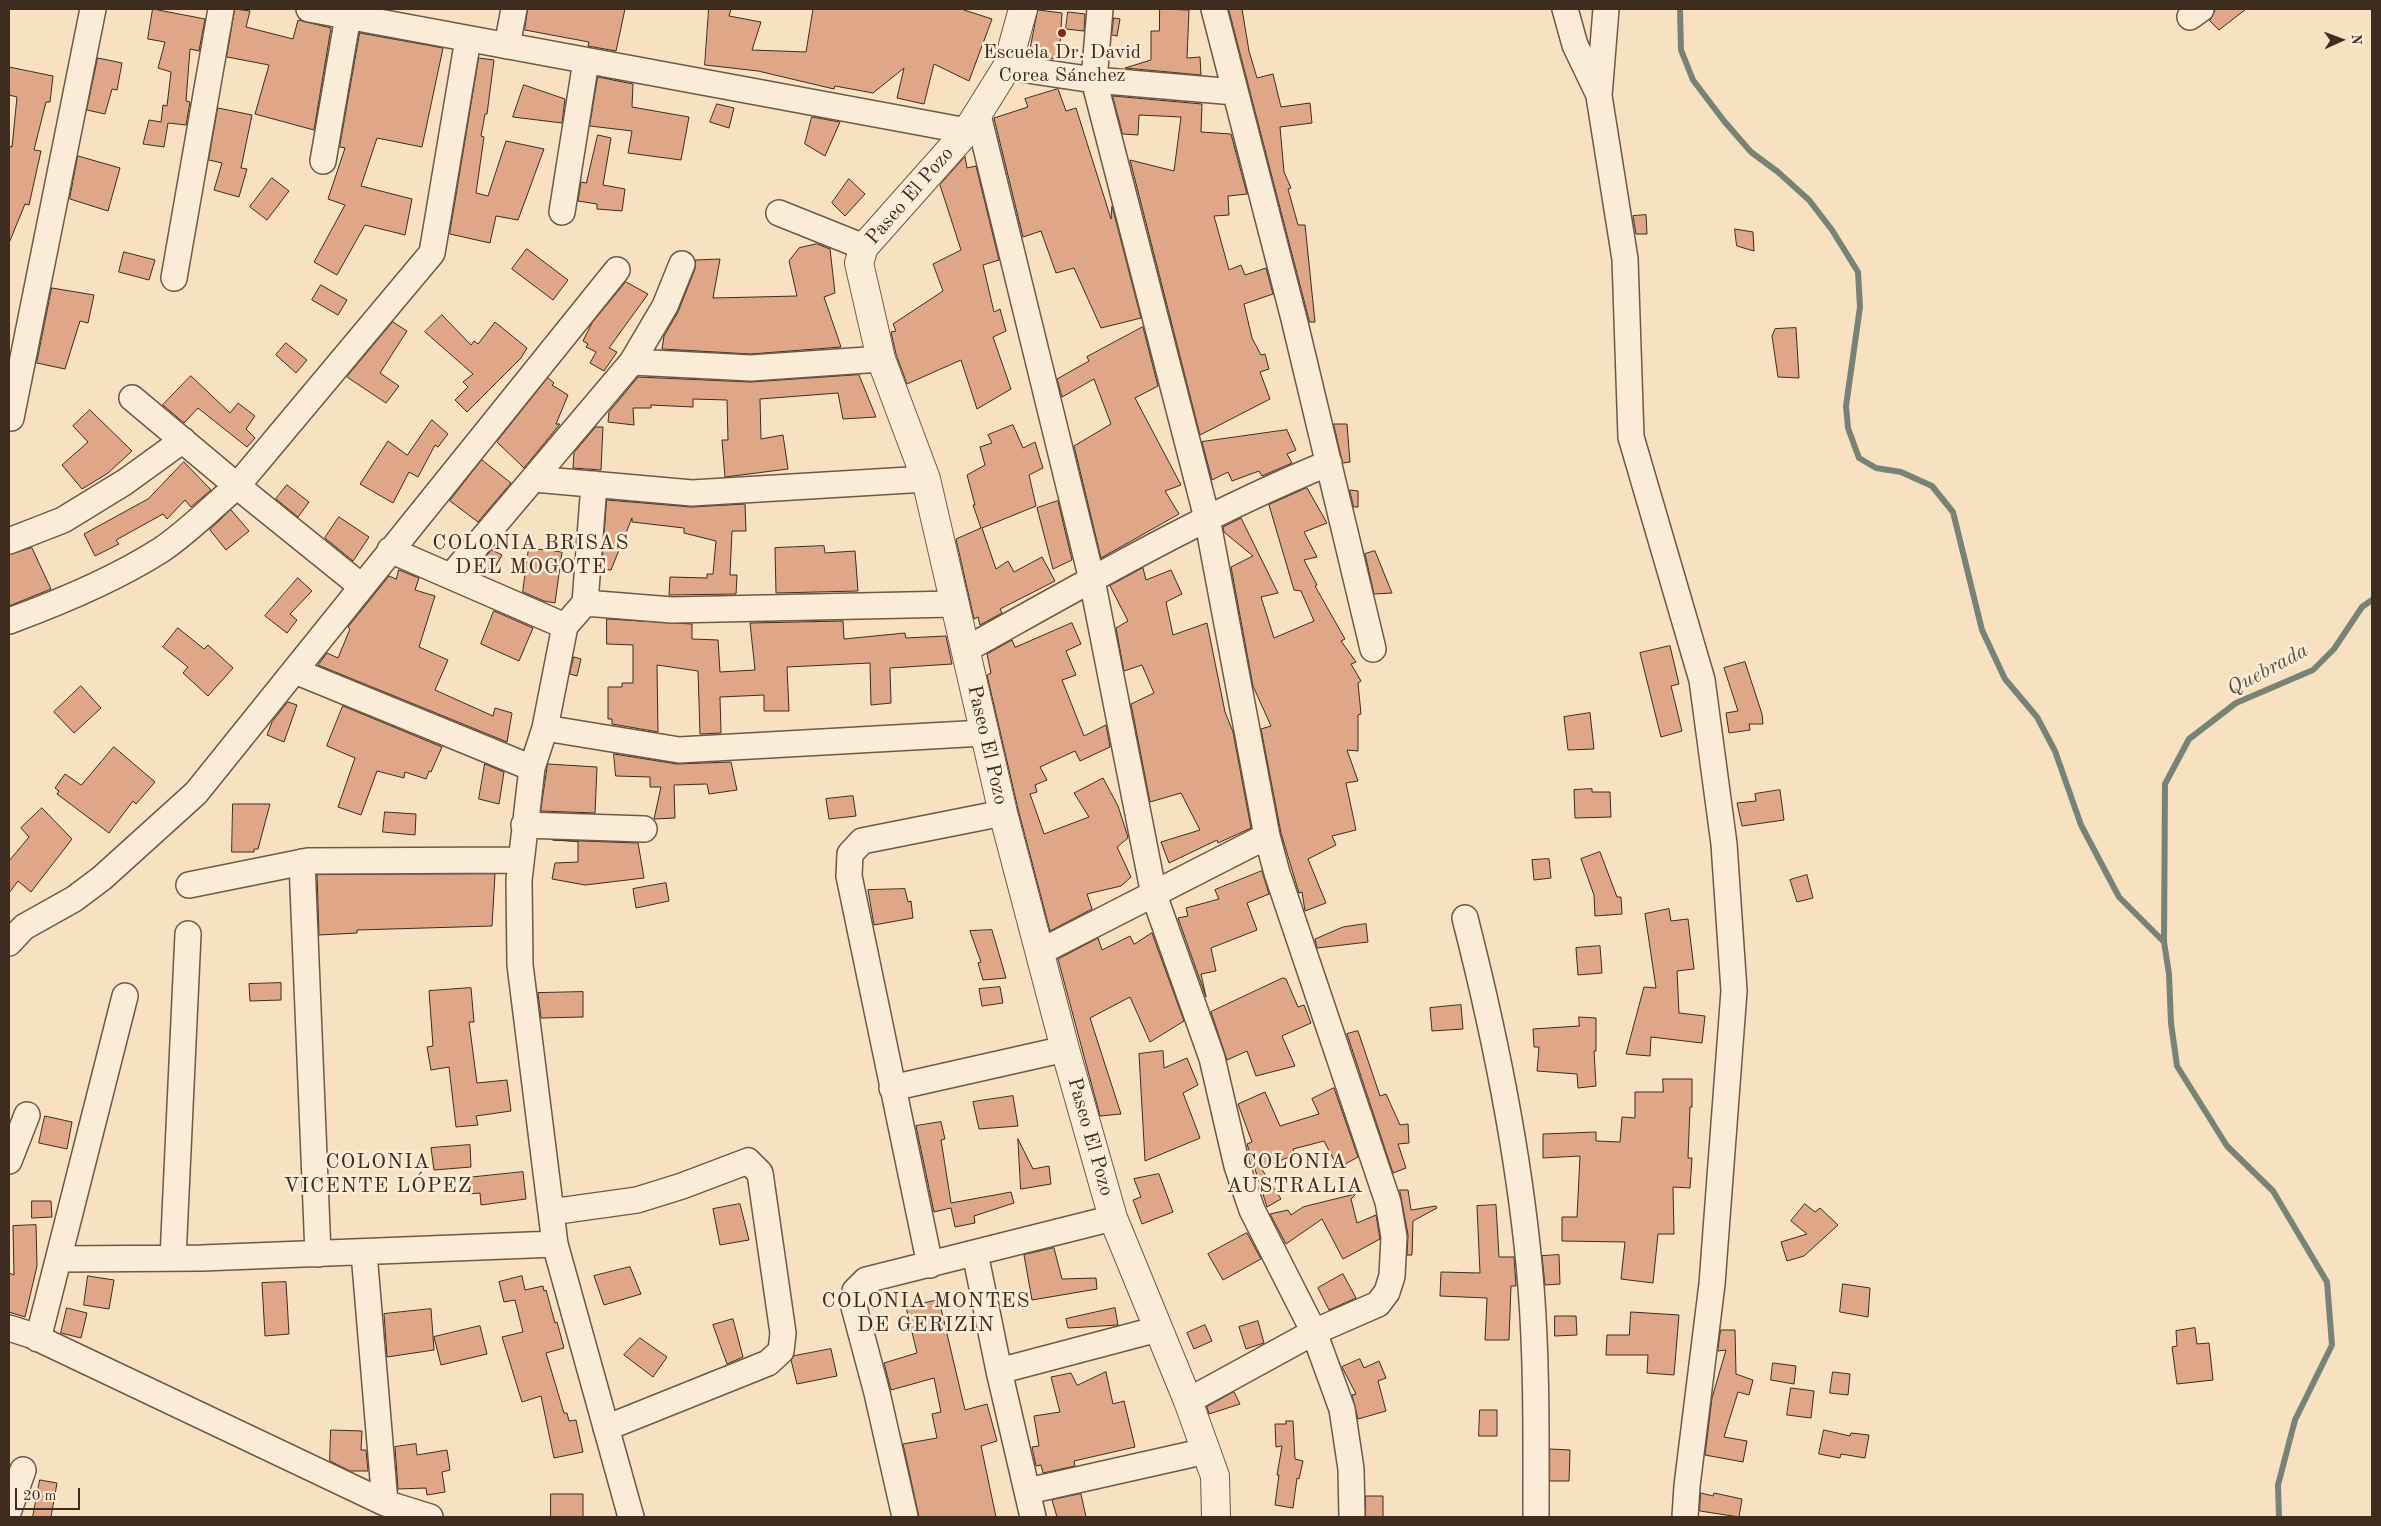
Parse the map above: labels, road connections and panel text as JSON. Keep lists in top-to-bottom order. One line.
{"streets":{"street":["Paseo El Pozo"]},"districts":["COLONIA BRISAS DEL MOGOTE","COLONIA VICENTE LÓPEZ","COLONIA AUSTRALIA","COLONIA MONTES DE GERIZIN"],"water":["Quebrada"],"places":["Escuela Dr. David Corea Sánchez"],"scale_bar":"20 m","north":"right"}
